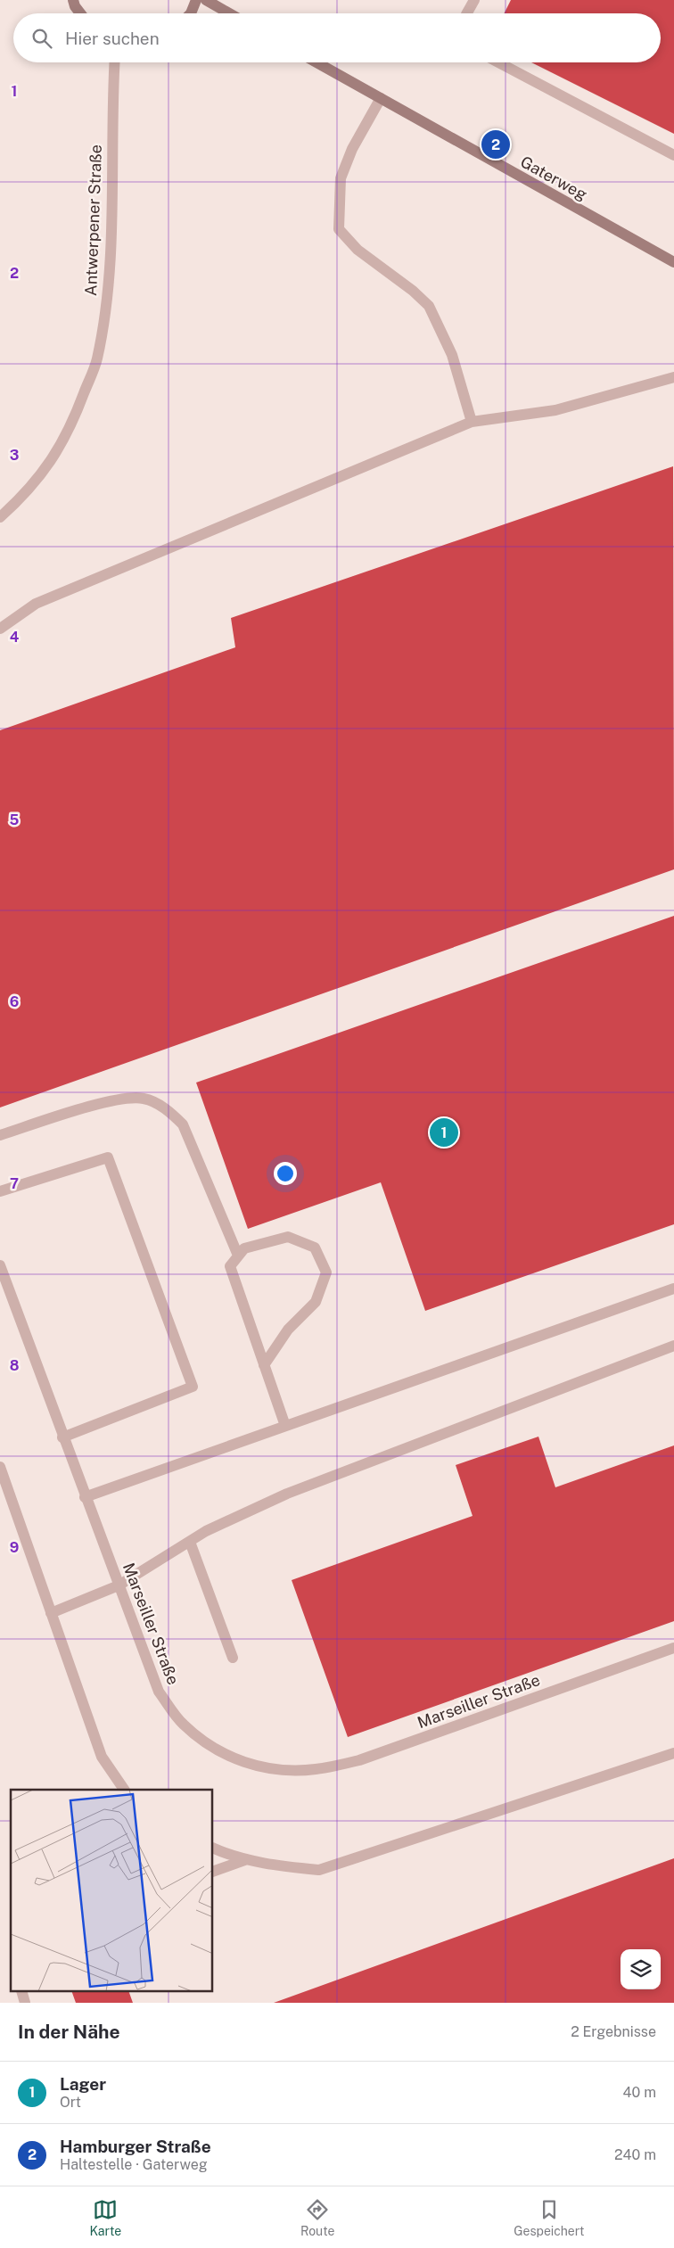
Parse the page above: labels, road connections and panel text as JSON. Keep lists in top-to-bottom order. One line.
{"streets":{"main road":["Gaterweg"],"street":["Antwerpener Straße","Marseiller Straße"]},"page":{"search":"Hier suchen","pins":["2","1"],"heading":["In der Nähe","2 Ergebnisse"],"list":[{"mark":"1","name":"Lager","note":"Ort","value":"40 m"},{"mark":"2","name":"Hamburger Straße","note":"Haltestelle · Gaterweg","value":"240 m"}],"nav":["Karte","Route","Gespeichert"]},"grid":{"rows":["1","2","3","4","5","6","7","8","9"]}}
